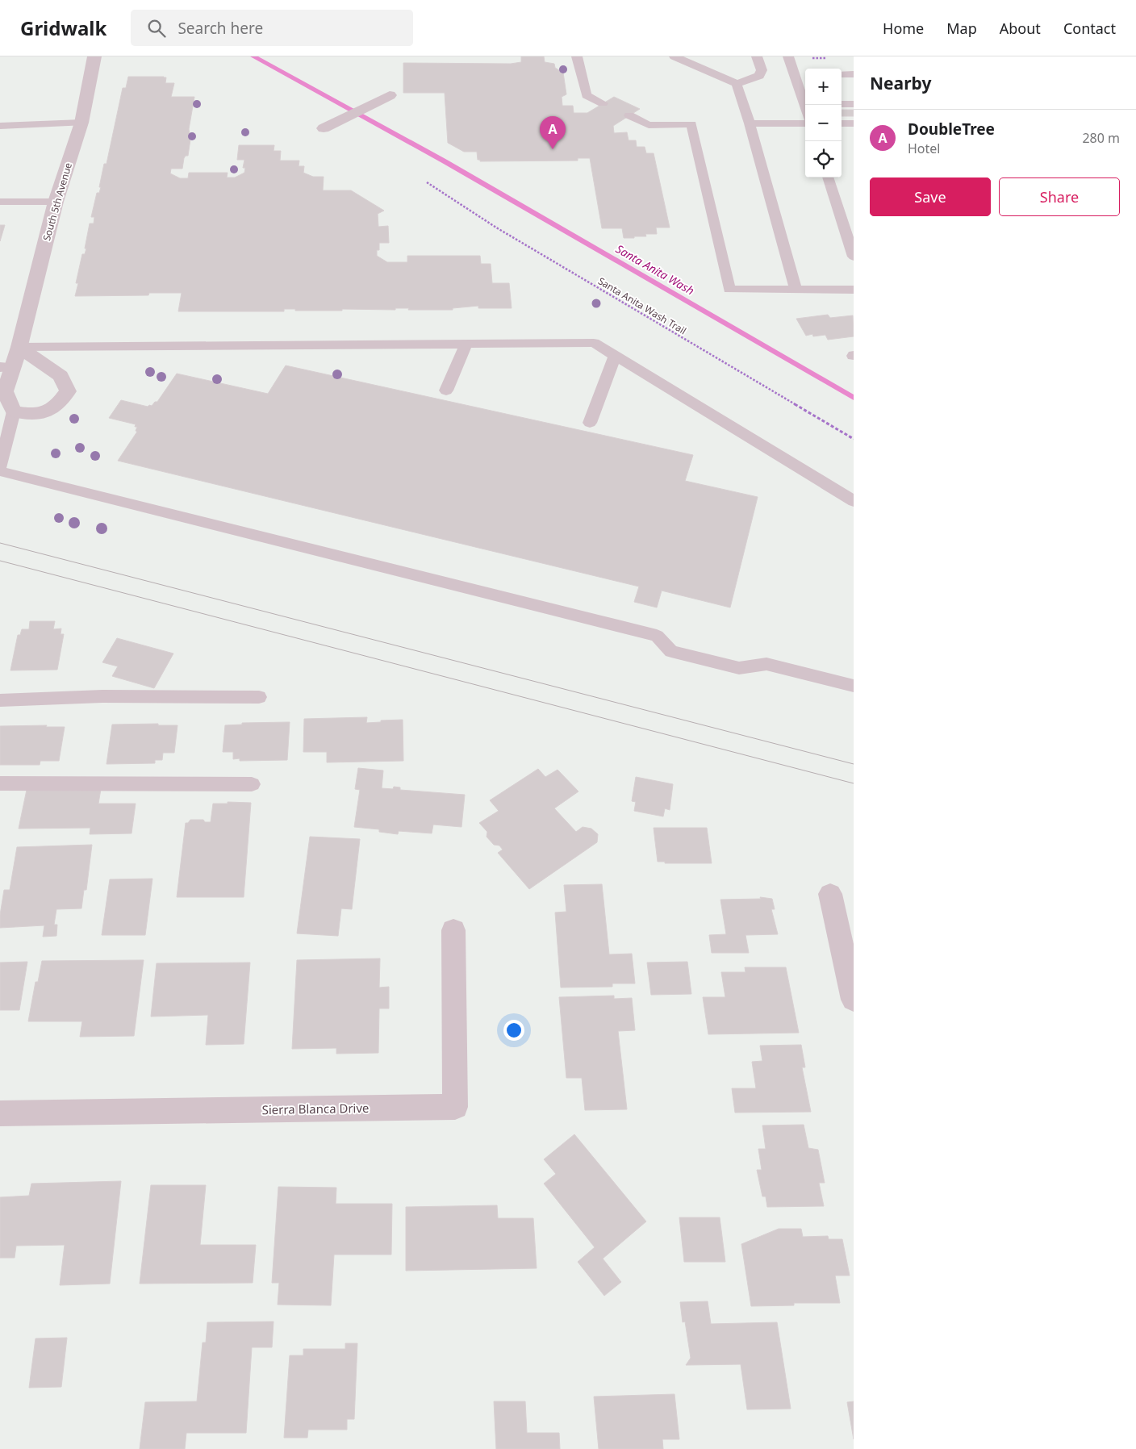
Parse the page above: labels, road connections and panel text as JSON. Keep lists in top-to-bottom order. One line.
{"streets":{"street":["South 5th Avenue","Sierra Blanca Drive"],"path":["Santa Anita Wash Trail"]},"water":["Santa Anita Wash"],"page":{"header":"Gridwalk","search":"Search here","nav":["Home","Map","About","Contact"],"heading":"Nearby","map_buttons":["+","−"],"list":[{"mark":"A","name":"DoubleTree","note":"Hotel","value":"280 m"}],"pins":"A","buttons":["Save","Share"]}}
